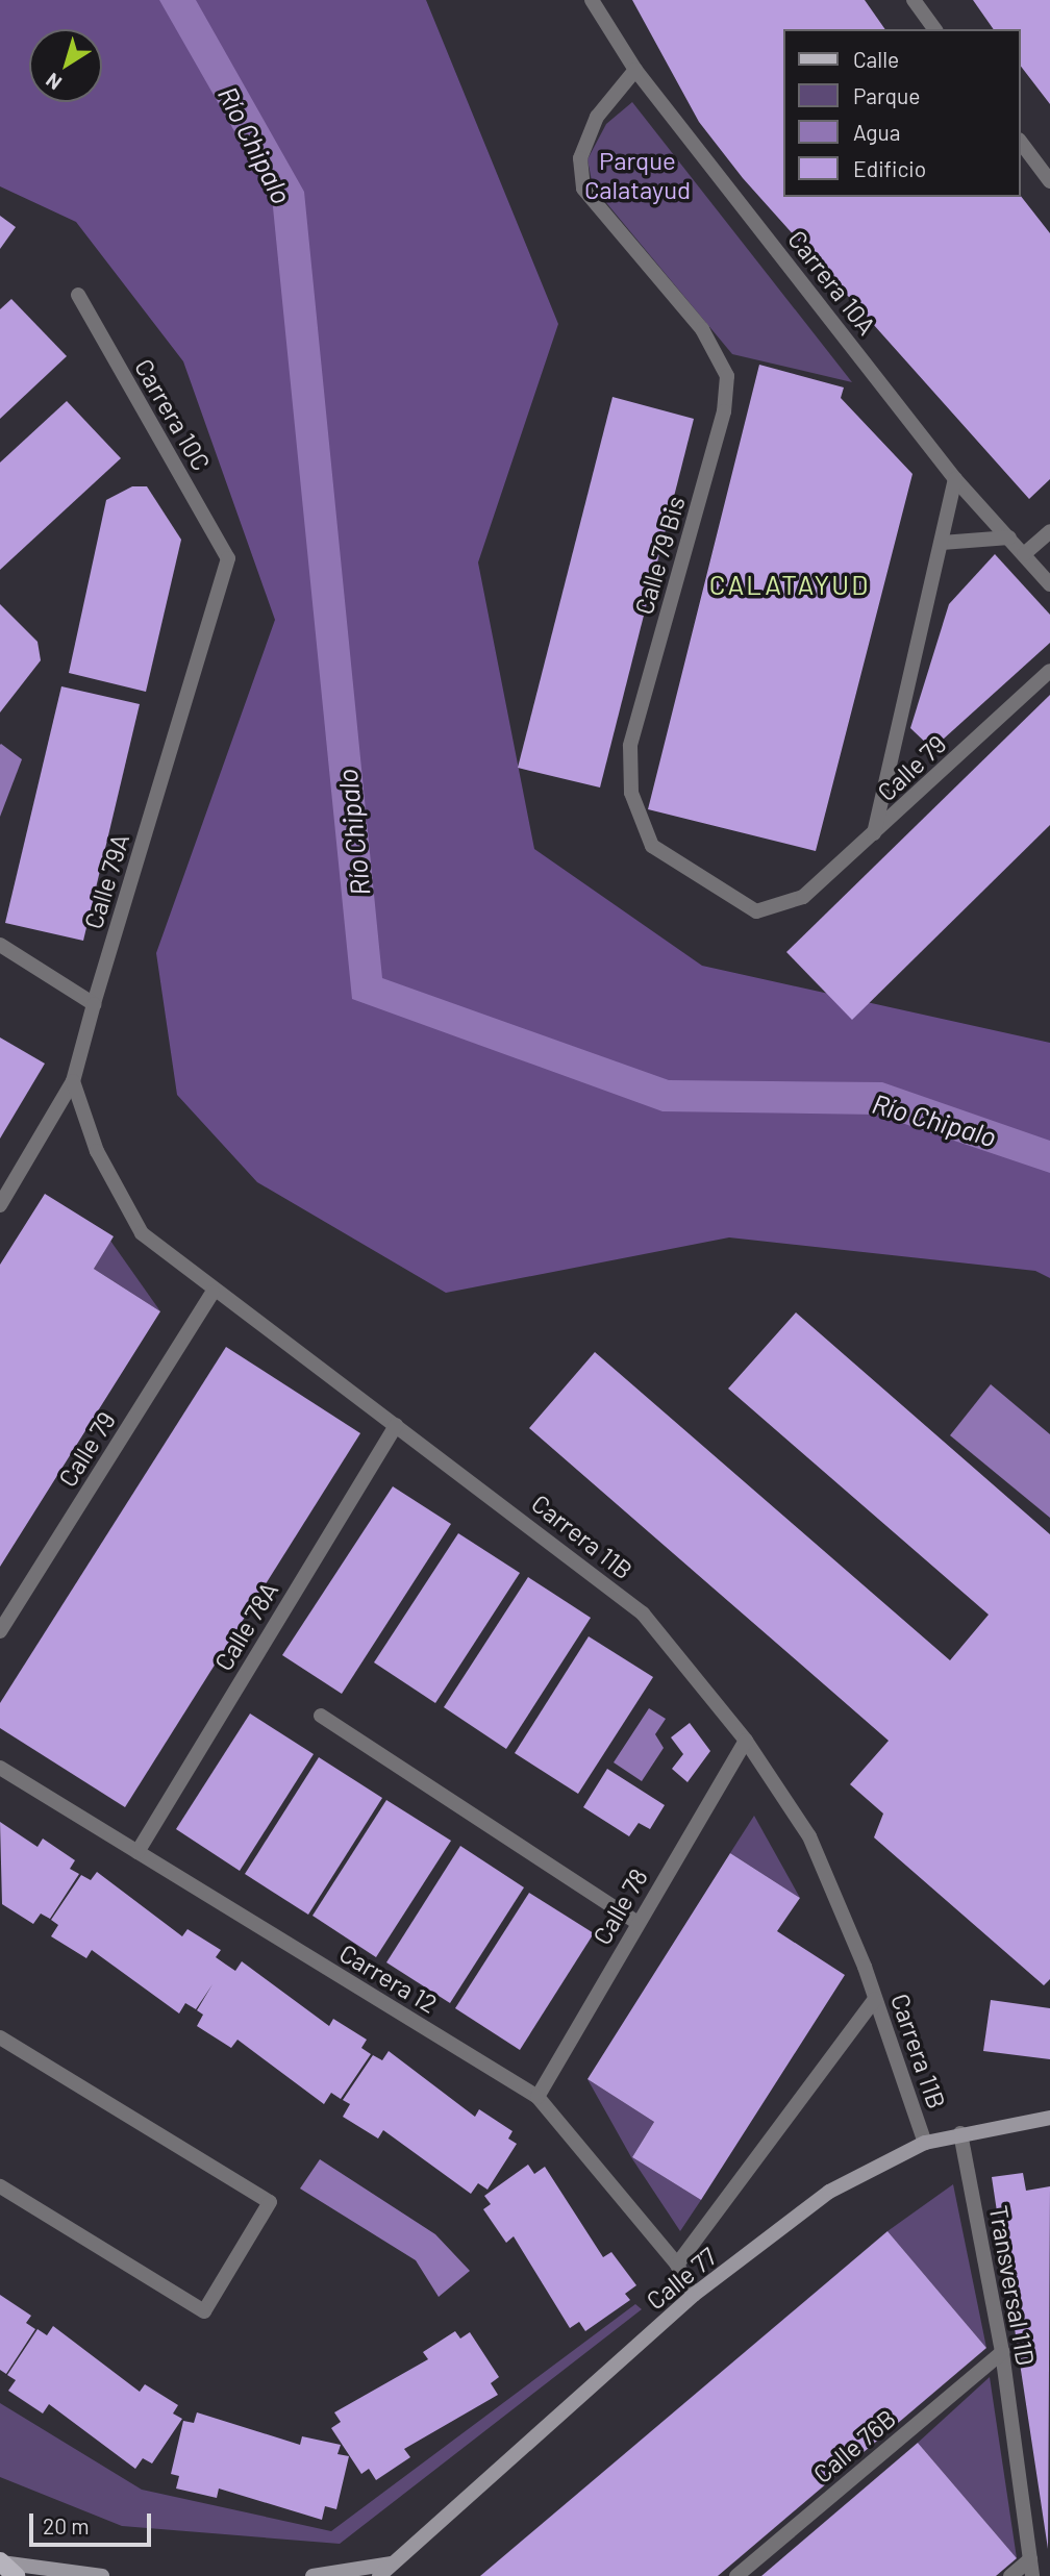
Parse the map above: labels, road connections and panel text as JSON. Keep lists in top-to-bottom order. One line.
{"streets":{"street":["Carrera 10A","Carrera 10C","Calle 79 Bis","Calle 79","Calle 79A","Carrera 11B","Calle 78A","Calle 78","Carrera 12","Calle 77","Transversal 11D","Calle 76B"]},"crossings":[["Carrera 10A","Calle 79 Bis"],["Carrera 10C","Calle 79A"],["Calle 79 Bis","Calle 79"],["Calle 79","Carrera 11B"],["Calle 79A","Carrera 11B"],["Carrera 11B","Calle 78A"],["Carrera 11B","Calle 78"],["Carrera 11B","Calle 77"],["Calle 78A","Carrera 12"],["Calle 78","Carrera 12"],["Carrera 12","Calle 77"],["Calle 77","Transversal 11D"],["Transversal 11D","Calle 76B"]],"districts":["CALATAYUD"],"water":["Río Chipalo"],"parks":["Parque Calatayud"],"legend":["Calle","Parque","Agua","Edificio"],"scale_bar":"20 m","north":"bottom left"}
